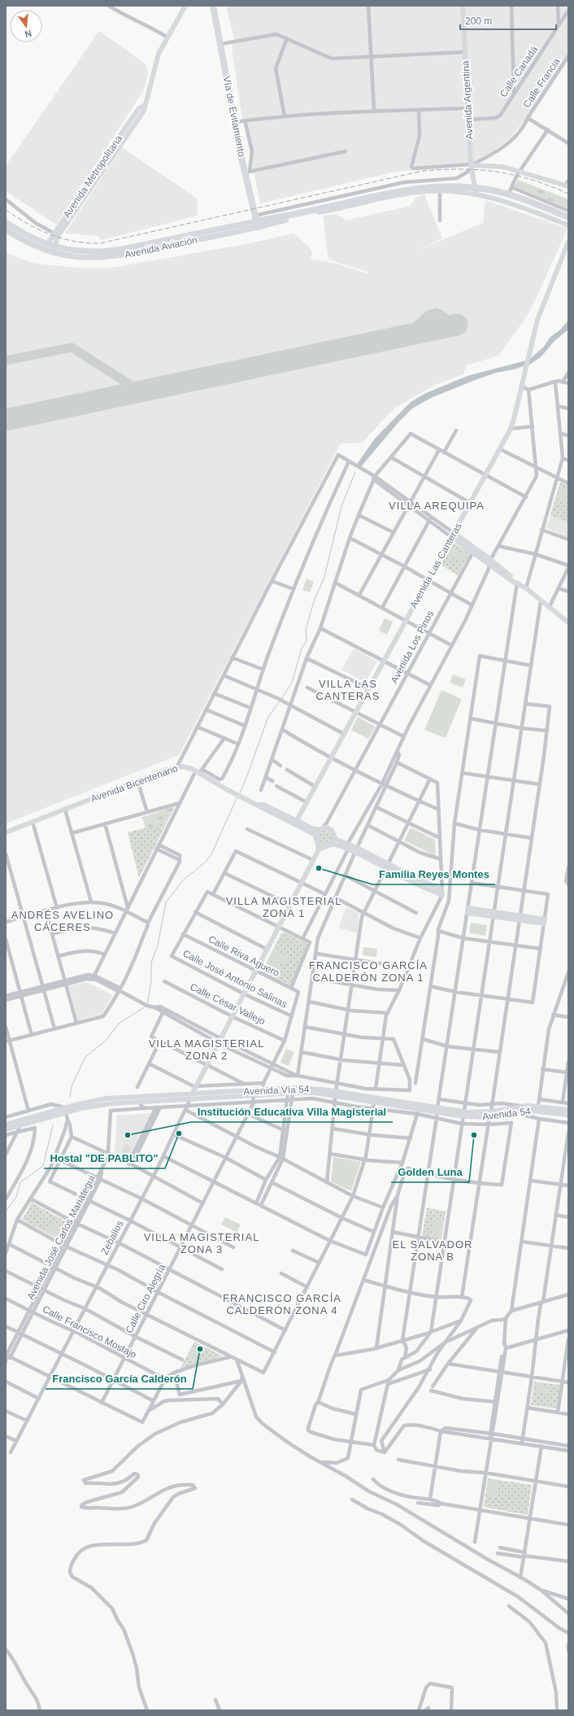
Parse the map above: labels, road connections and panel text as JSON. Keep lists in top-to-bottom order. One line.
{"streets":{"highway":["Vía de Evitamiento","Avenida Aviación"],"street":["Calle Canadá","Calle Francia","Avenida Argentina","Avenida Metropolitana","Avenida Las Canteras","Avenida Los Pinos","Avenida Bicentenario","Calle Riva Aguero","Calle José Antonio Salinas","Calle César Vallejo","Avenida Vía 54","Avenida 54","Avenida José Carlos Mariátegui","Zeballos","Calle Ciro Alegría","Calle Francisco Mostajo"]},"crossings":[["Calle Canadá","Avenida Argentina"],["Calle Francia","Avenida Argentina"],["Calle Francia","Vía de Evitamiento"],["Calle Francia","Avenida Aviación"],["Avenida Argentina","Avenida Aviación"],["Vía de Evitamiento","Avenida Aviación"],["Avenida Metropolitana","Avenida Aviación"],["Avenida Las Canteras","Avenida Bicentenario"],["Avenida Los Pinos","Avenida Bicentenario"],["Calle Riva Aguero","Calle José Antonio Salinas"],["Avenida Vía 54","Avenida 54"],["Avenida Vía 54","Avenida José Carlos Mariátegui"],["Avenida Vía 54","Zeballos"],["Avenida Vía 54","Calle Ciro Alegría"],["Avenida José Carlos Mariátegui","Calle Francisco Mostajo"],["Zeballos","Calle Francisco Mostajo"],["Calle Ciro Alegría","Calle Francisco Mostajo"]],"districts":["VILLA AREQUIPA","VILLA LAS CANTERAS","VILLA MAGISTERIAL ZONA 1","ANDRÉS AVELINO CÁCERES","FRANCISCO GARCÍA CALDERÓN ZONA 1","VILLA MAGISTERIAL ZONA 2","VILLA MAGISTERIAL ZONA 3","EL SALVADOR ZONA B","FRANCISCO GARCÍA CALDERÓN ZONA 4"],"places":["Familia Reyes Montes","Hostal \"DE PABLITO\"","Institución Educativa Villa Magisterial","Golden Luna","Francisco García Calderón"],"scale_bar":"200 m","north":"bottom"}
